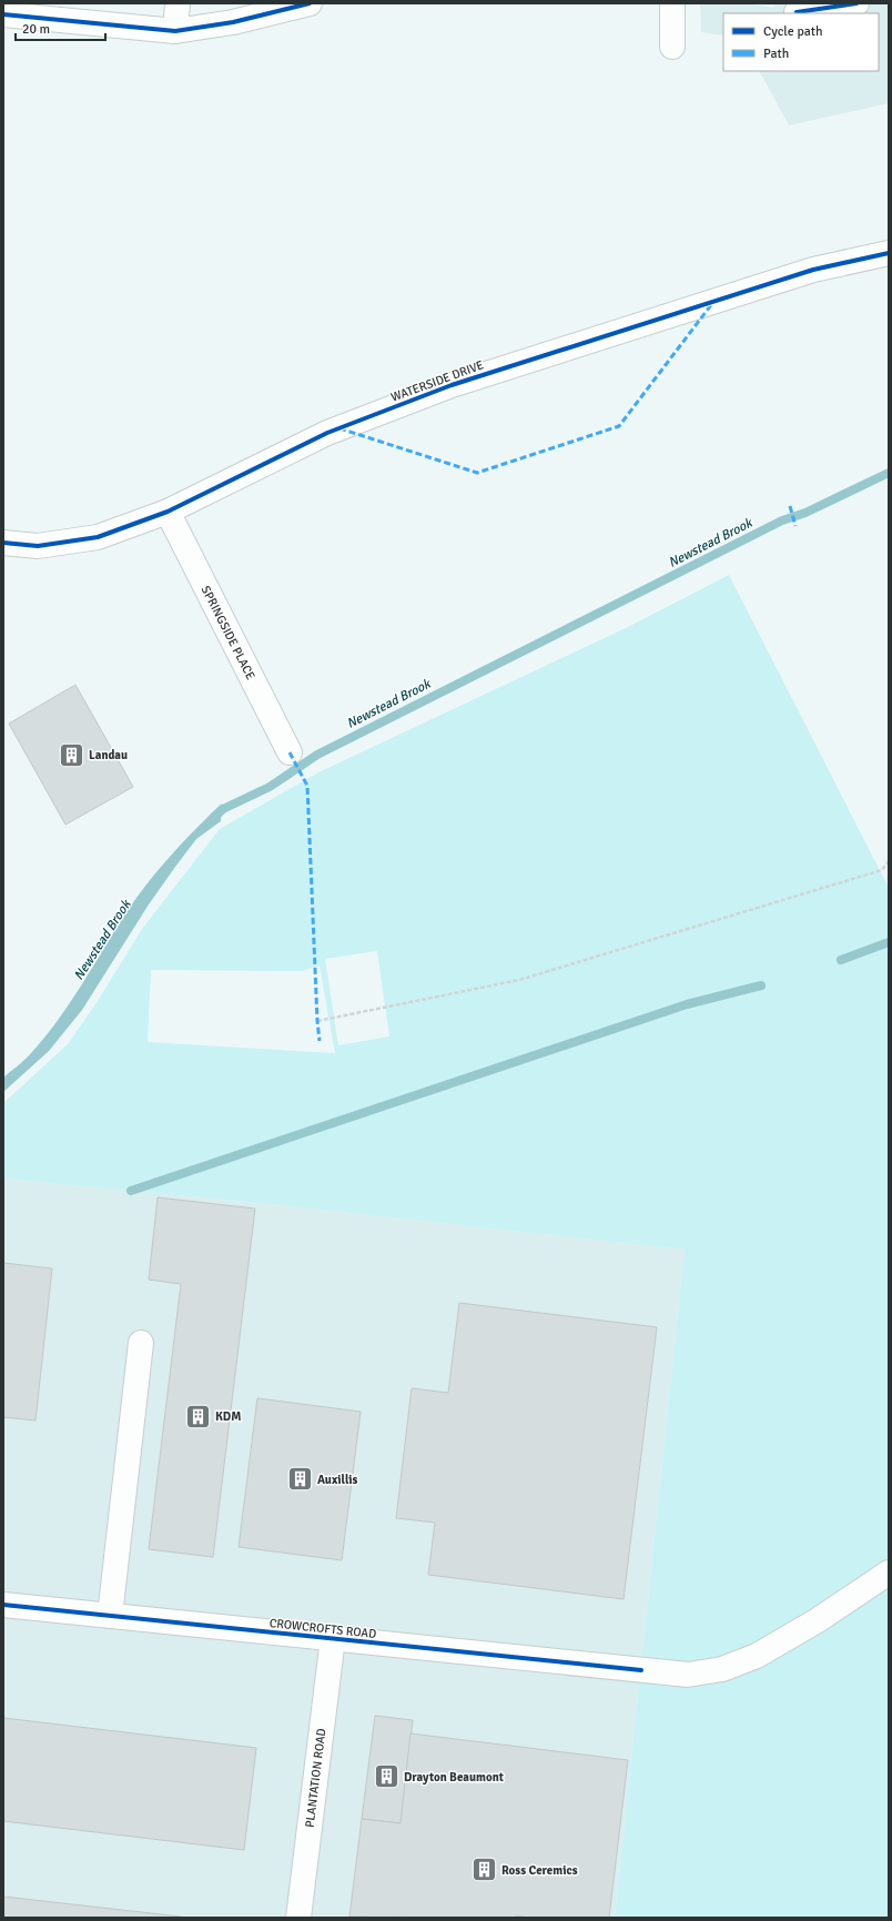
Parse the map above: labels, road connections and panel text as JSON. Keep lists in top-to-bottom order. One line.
{"streets":{"street":["WATERSIDE DRIVE","SPRINGSIDE PLACE","CROWCROFTS ROAD","PLANTATION ROAD"]},"crossings":[["WATERSIDE DRIVE","SPRINGSIDE PLACE"],["CROWCROFTS ROAD","PLANTATION ROAD"]],"water":["Newstead Brook"],"places":{"building":["Landau","KDM","Auxillis","Drayton Beaumont","Ross Ceremics"]},"legend":["Cycle path","Path"],"scale_bar":"20 m"}
